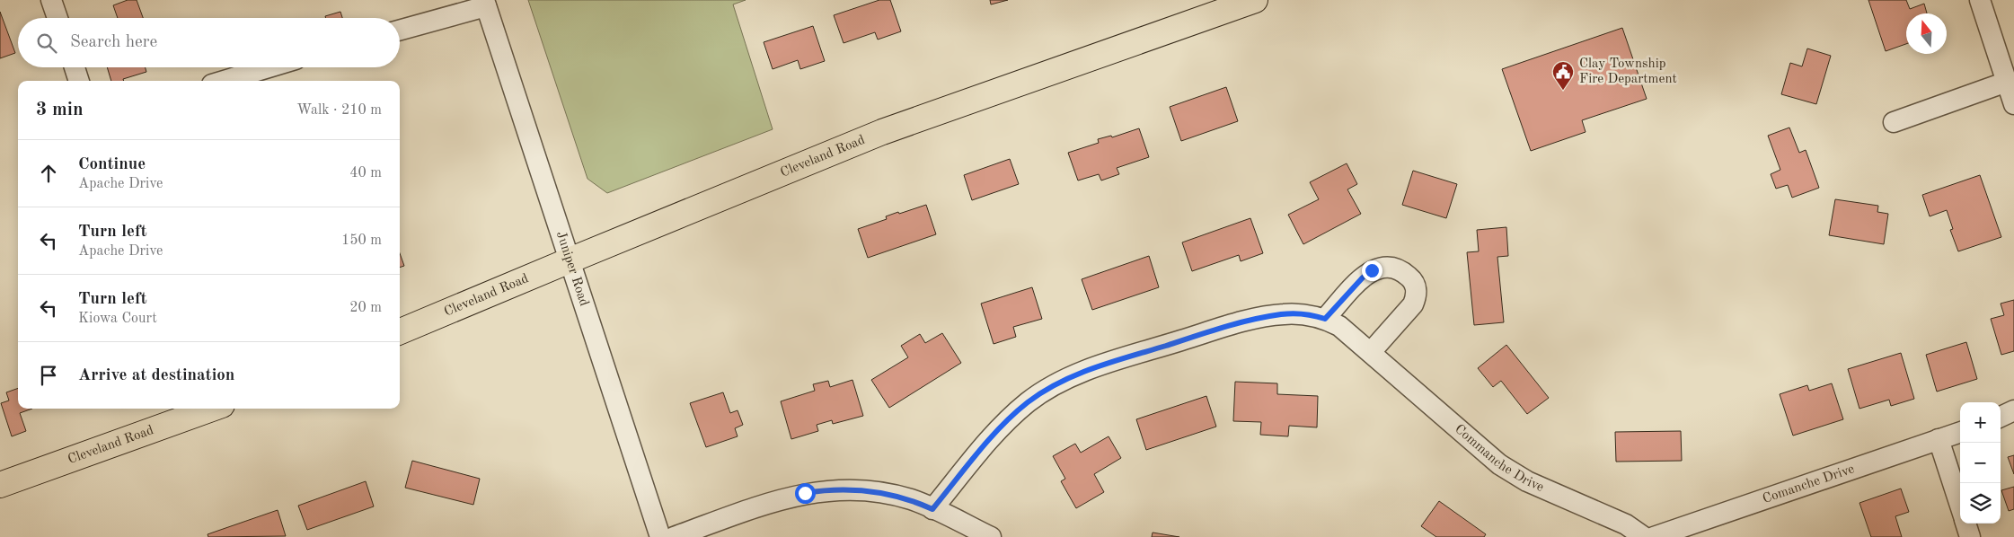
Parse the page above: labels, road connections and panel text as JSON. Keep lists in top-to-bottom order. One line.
{"streets":{"main road":["Cleveland Road"],"street":["Juniper Road","Commanche Drive","Comanche Drive"]},"crossings":[["Cleveland Road","Juniper Road"]],"places":{"public building":["Clay Township Fire Department"]},"north":"top","page":{"search":"Search here","heading":["3 min","Walk · 210 m"],"list":[["Continue","Apache Drive","40 m"],["Turn left","Apache Drive","150 m"],["Turn left","Kiowa Court","20 m"],"Arrive at destination"],"map_buttons":["+","−"]}}
